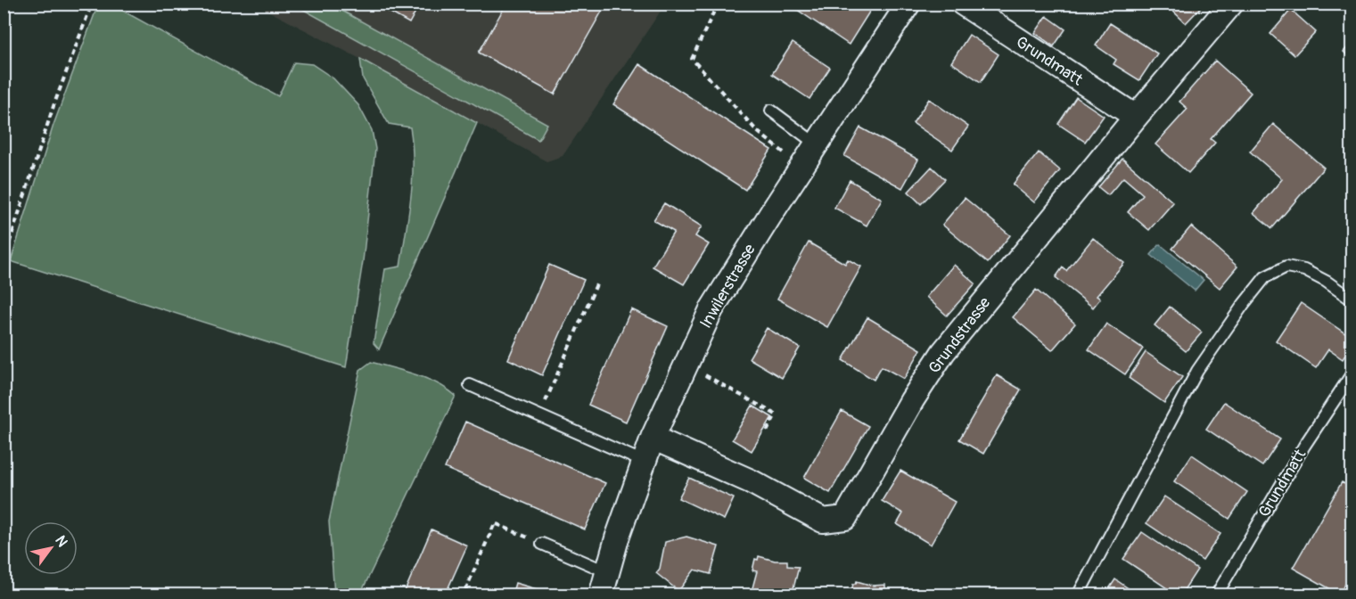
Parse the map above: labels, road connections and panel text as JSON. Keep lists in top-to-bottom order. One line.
{"streets":{"street":["Grundmatt","Inwilerstrasse","Grundstrasse"]},"crossings":[["Grundmatt","Grundstrasse"],["Inwilerstrasse","Grundstrasse"]],"north":"top right"}
